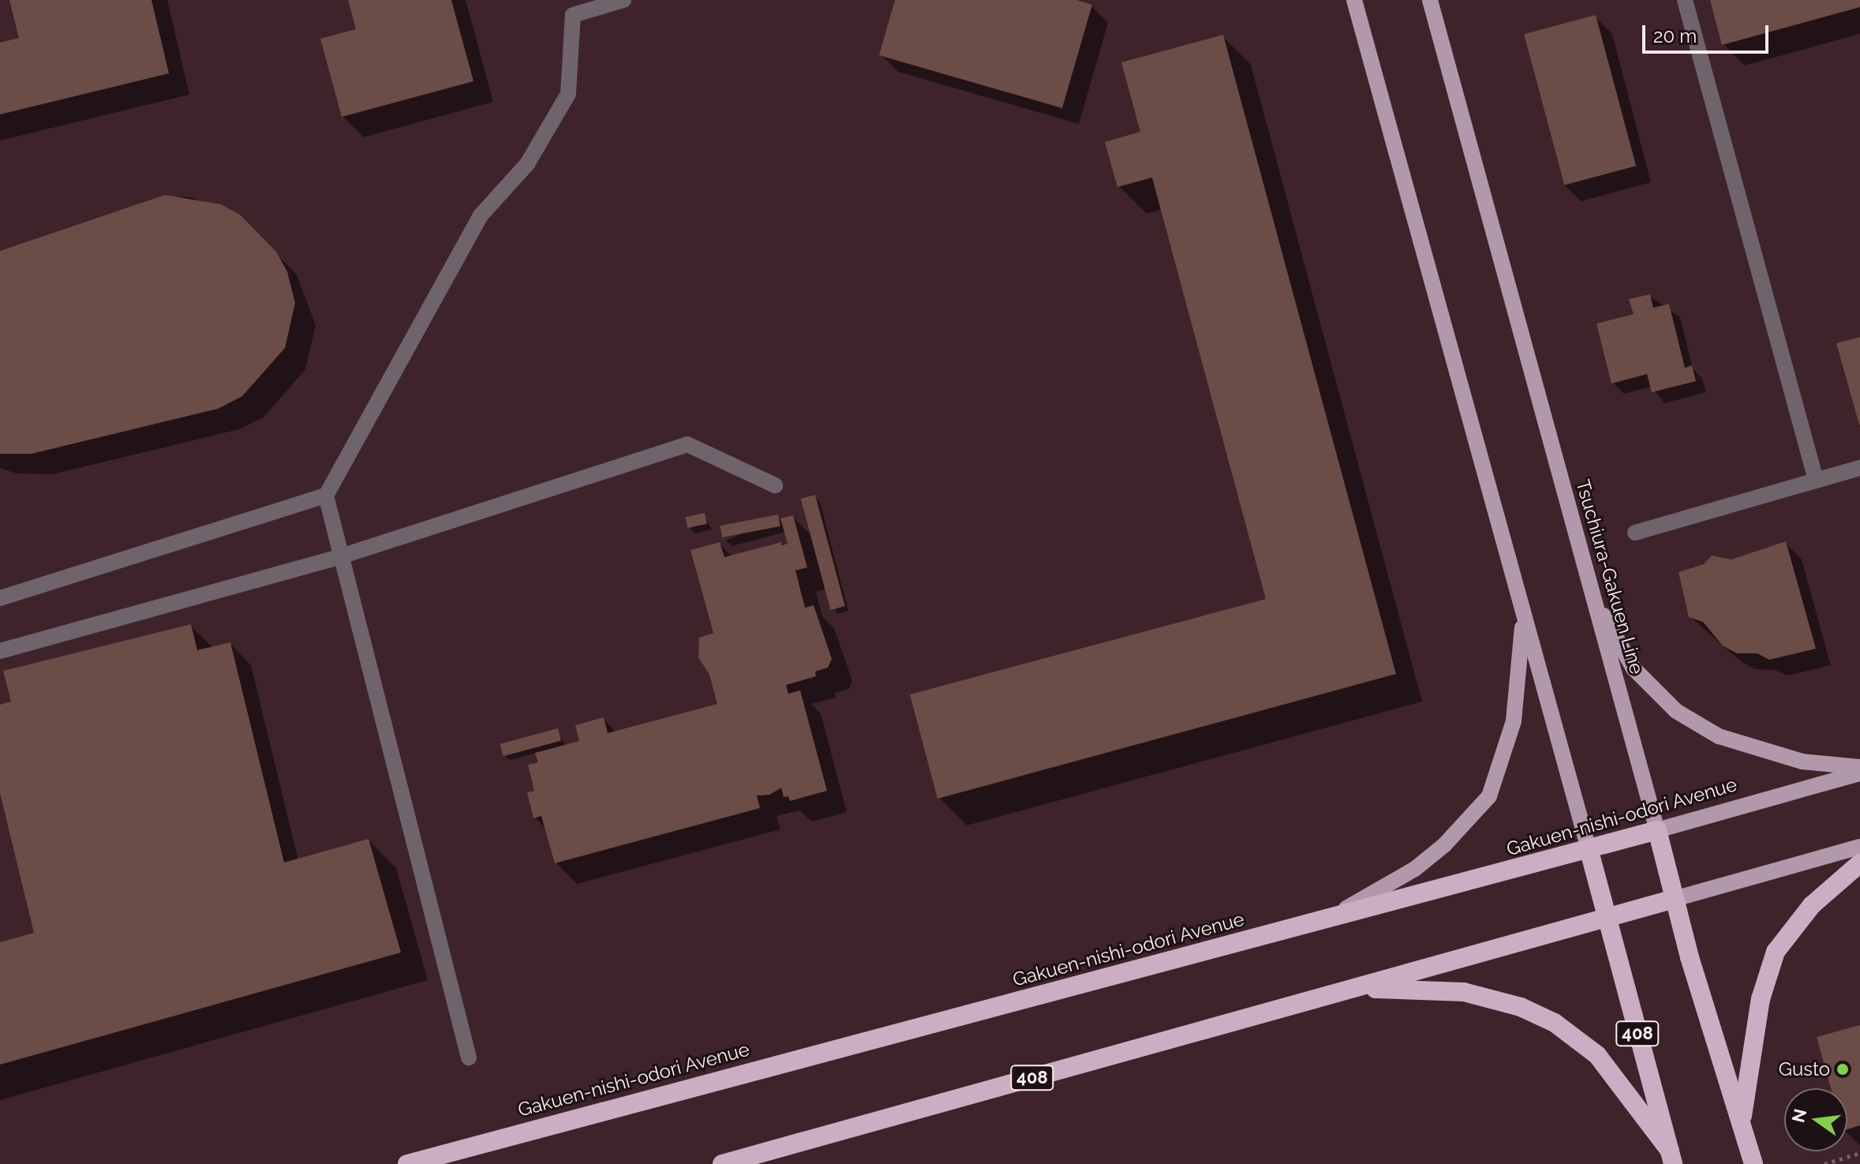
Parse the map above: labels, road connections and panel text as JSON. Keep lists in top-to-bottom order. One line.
{"streets":{"highway":["Tsuchiura-Gakuen Line","Gakuen-nishi-odori Avenue","408"]},"crossings":[["Tsuchiura-Gakuen Line","Gakuen-nishi-odori Avenue"],["Tsuchiura-Gakuen Line","408"],["Gakuen-nishi-odori Avenue","408"]],"places":["Gusto"],"scale_bar":"20 m","north":"left"}
